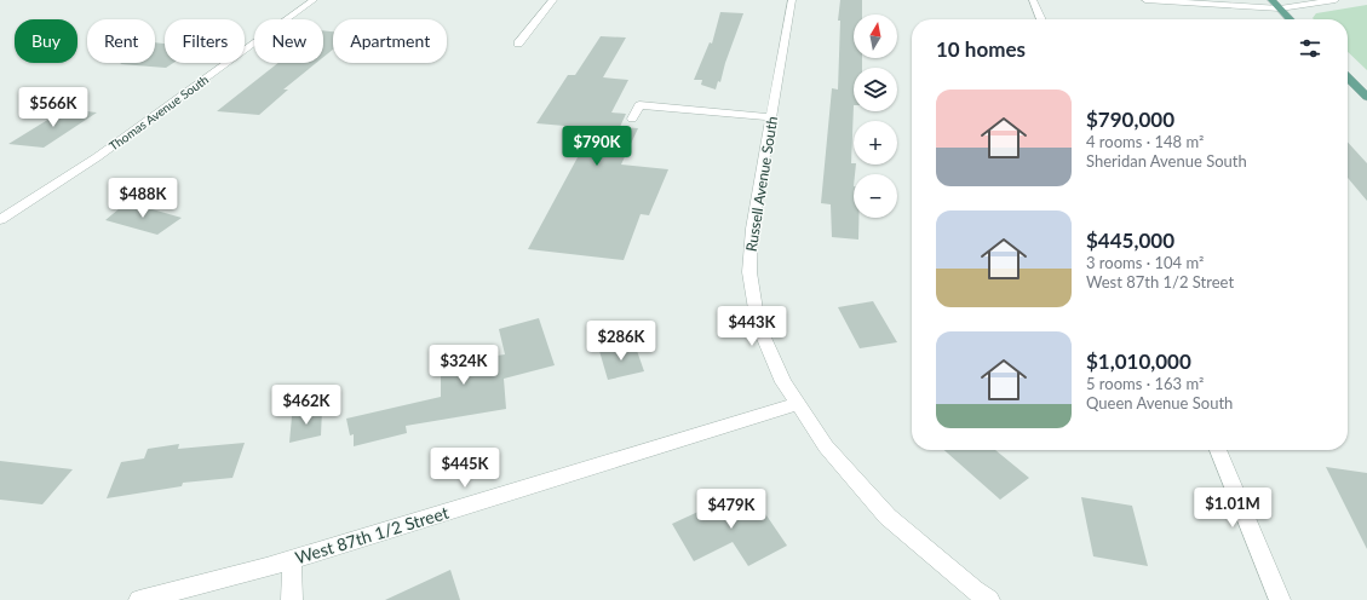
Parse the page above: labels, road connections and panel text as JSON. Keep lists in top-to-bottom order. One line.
{"streets":{"street":["Thomas Avenue South","Russell Avenue South","West 87th 1/2 Street"]},"crossings":[["Russell Avenue South","West 87th 1/2 Street"]],"north":"top","page":{"map_buttons":["+","−"],"chip":["Buy","Rent","Filters","New","Apartment"],"heading":"10 homes","list":[{"name":"$790,000","note":"4 rooms · 148 m² · Sheridan Avenue South"},{"name":"$445,000","note":"3 rooms · 104 m² · West 87th 1/2 Street"},{"name":"$1,010,000","note":"5 rooms · 163 m² · Queen Avenue South"}],"price":["$566K","$790K","$488K","$443K","$286K","$324K","$462K","$445K","$1.01M","$479K"]}}
